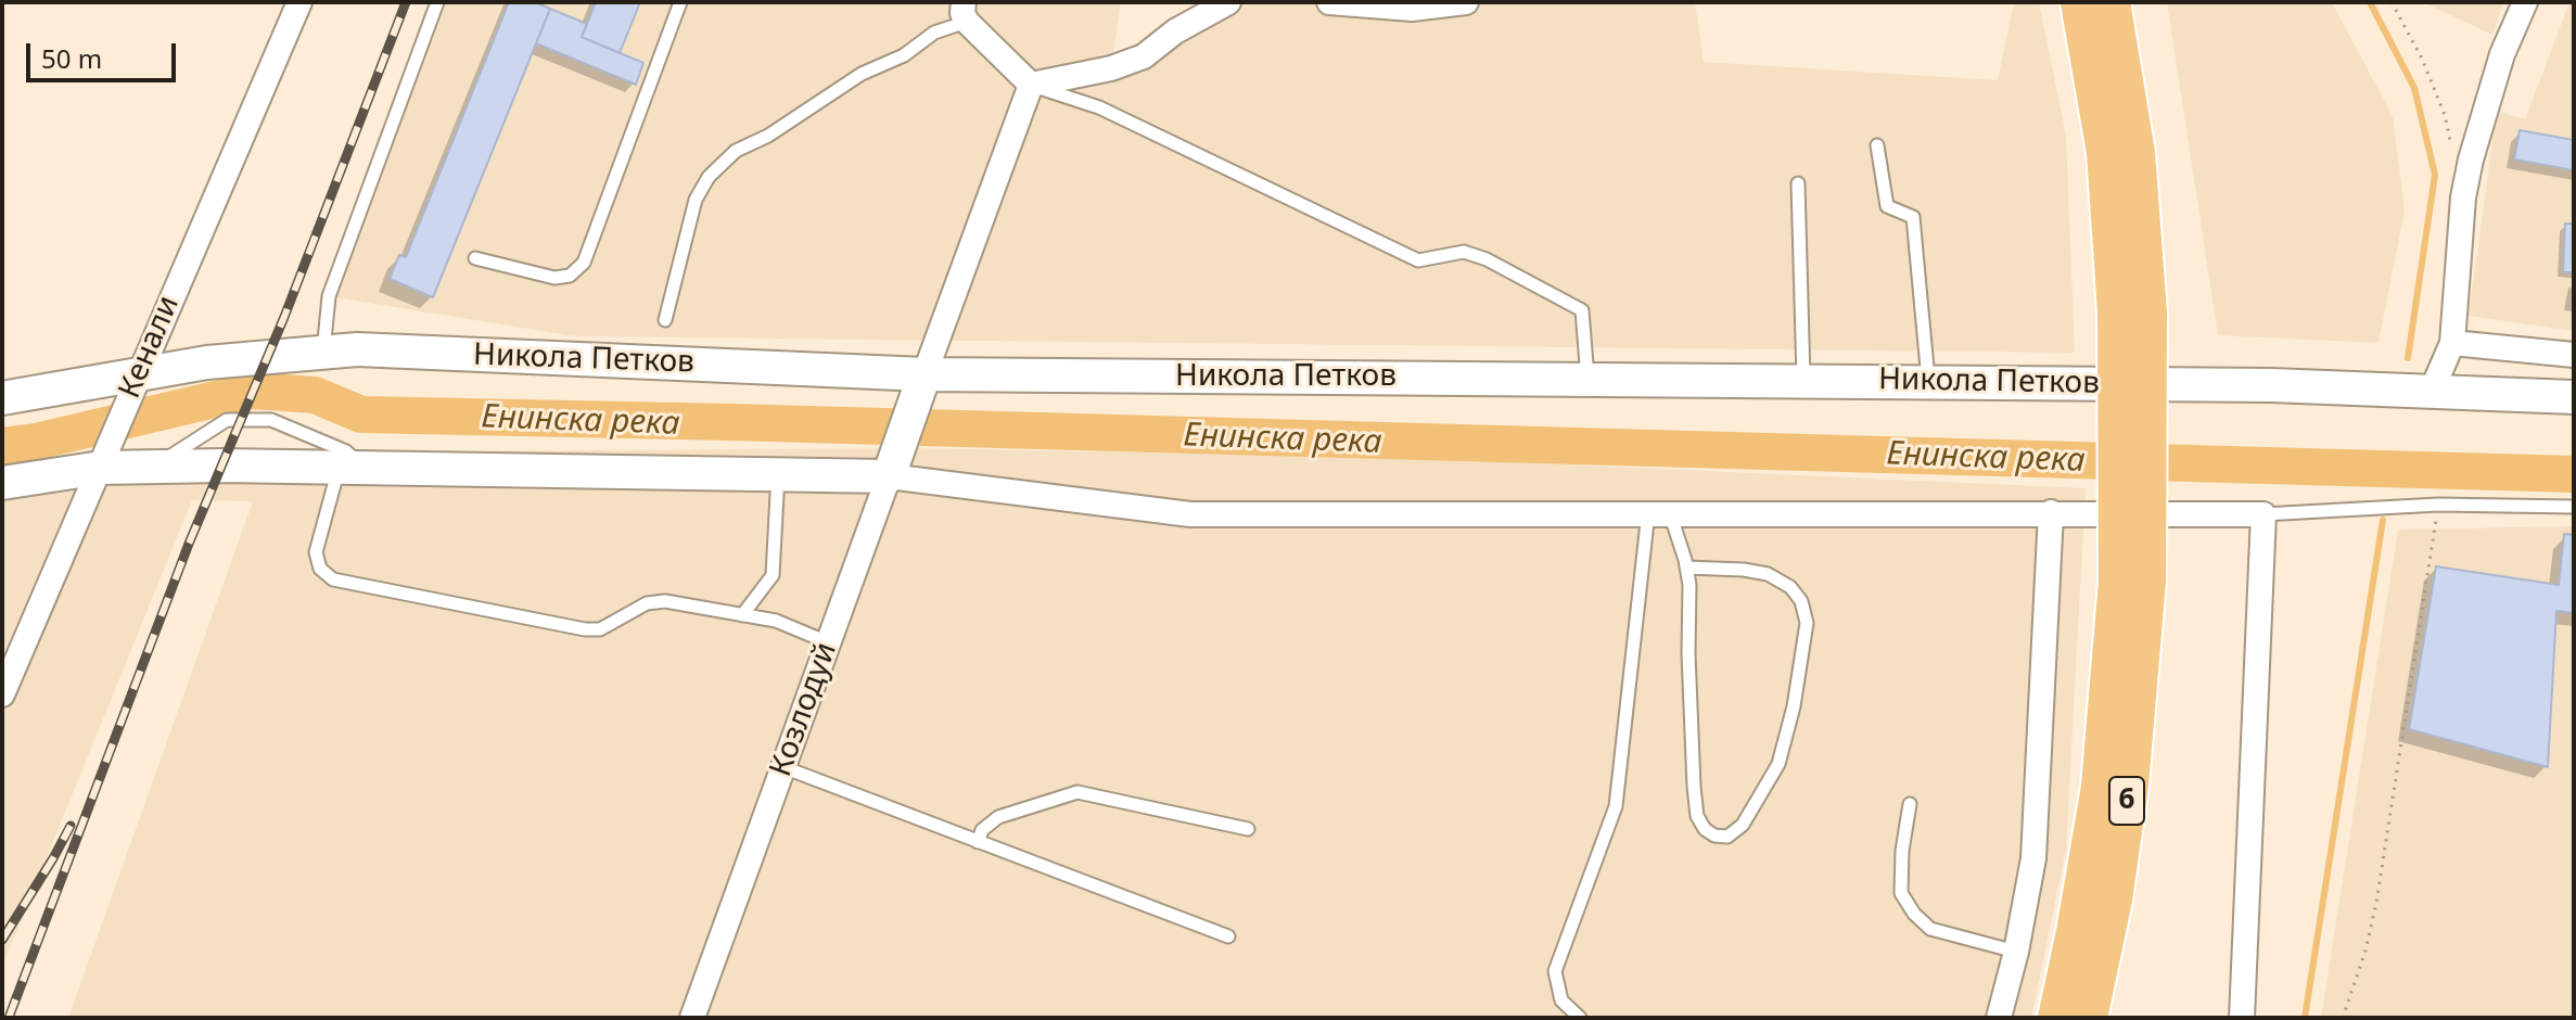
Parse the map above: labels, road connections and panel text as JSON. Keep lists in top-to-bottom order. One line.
{"streets":{"highway":["6"],"main road":["Никола Петков","Козлодуй"],"street":["Кенали"]},"crossings":[["Кенали","Никола Петков"],["Никола Петков","Козлодуй"]],"water":["Енинска река"],"scale_bar":"50 m"}
